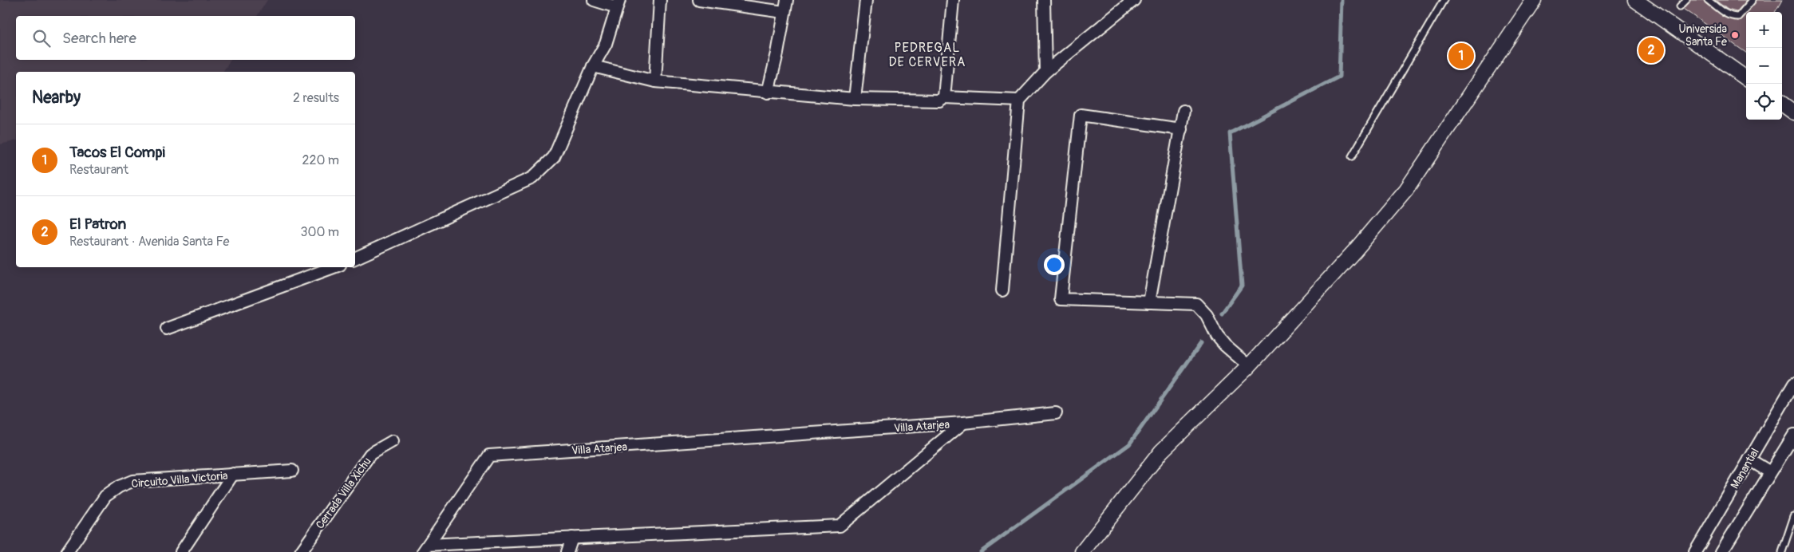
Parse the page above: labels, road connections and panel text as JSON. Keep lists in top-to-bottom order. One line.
{"streets":{"street":["Villa Atarjea","Manantial","Circuito Villa Victoria","Cerrada Villa Xichu"]},"districts":["PEDREGAL DE CERVERA"],"places":["Universida Santa Fe"],"page":{"map_buttons":["+","−"],"search":"Search here","pins":["2","1"],"heading":["Nearby","2 results"],"list":[{"mark":"1","name":"Tacos El Compi","note":"Restaurant","value":"220 m"},{"mark":"2","name":"El Patron","note":"Restaurant · Avenida Santa Fe","value":"300 m"}]}}
